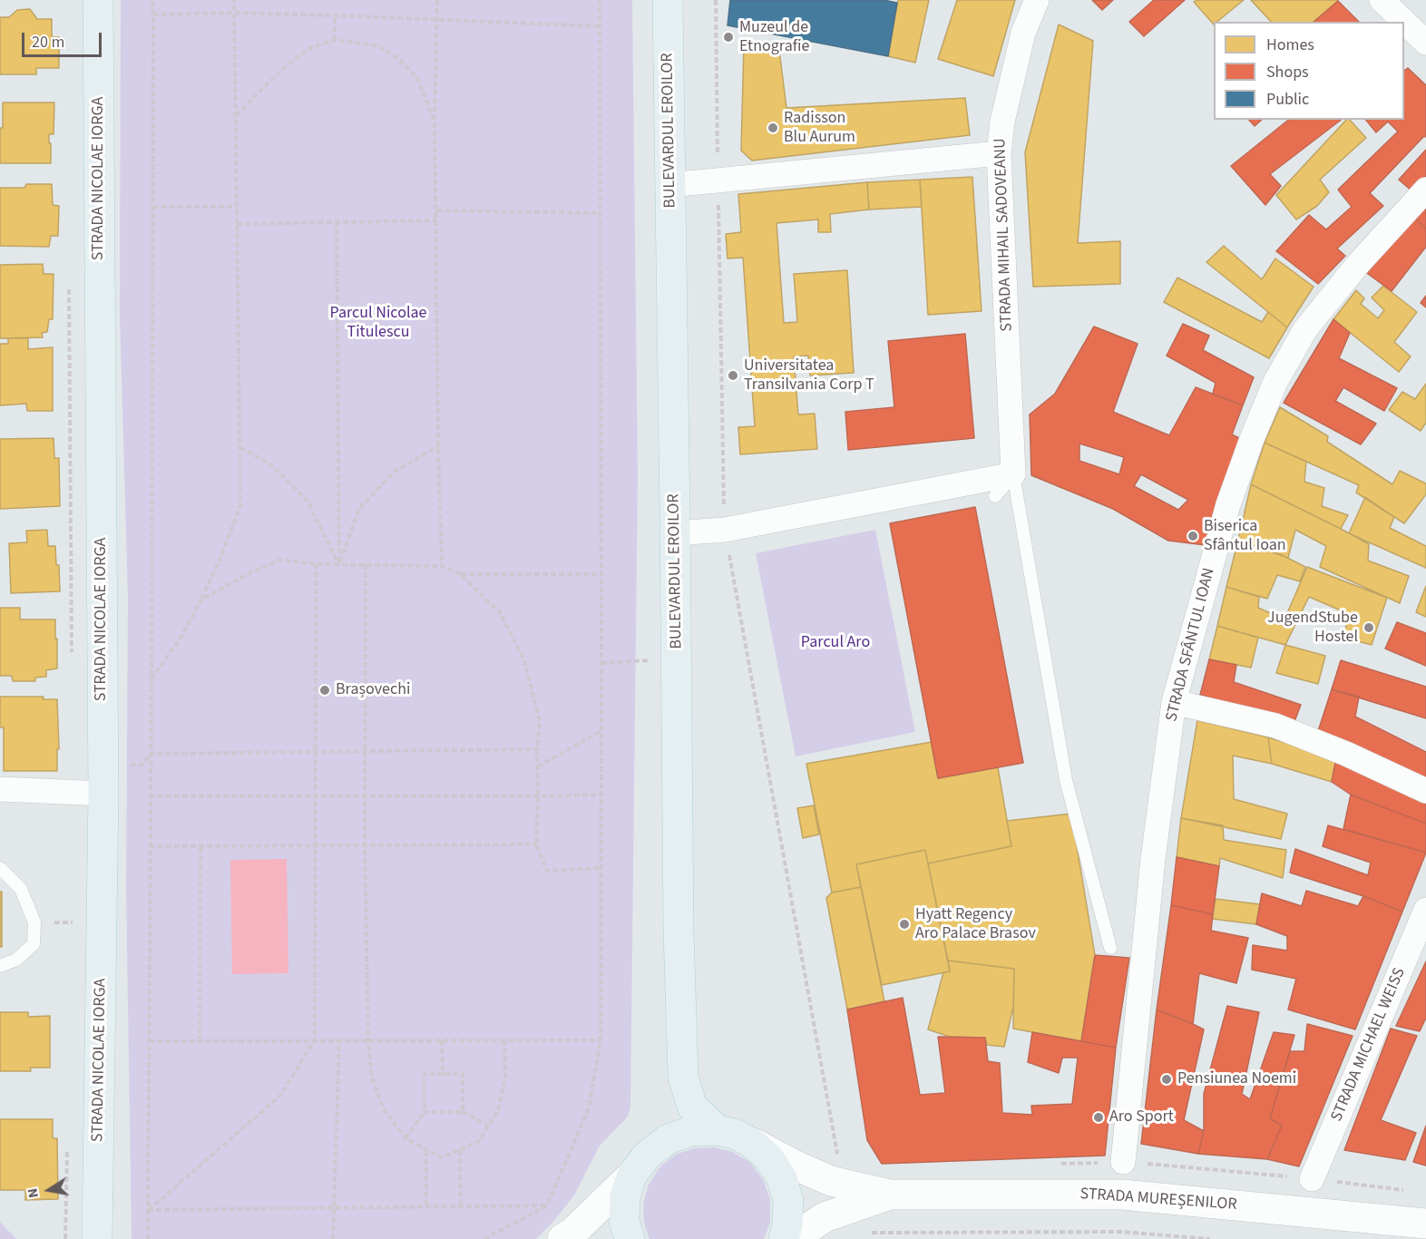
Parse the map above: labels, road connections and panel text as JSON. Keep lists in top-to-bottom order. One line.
{"streets":{"main road":["BULEVARDUL EROILOR","STRADA NICOLAE IORGA"],"street":["STRADA MIHAIL SADOVEANU","STRADA SFÂNTUL IOAN","STRADA MICHAEL WEISS","STRADA MUREȘENILOR"]},"parks":["Parcul Nicolae Titulescu","Parcul Aro"],"places":["Muzeul de Etnografie","Radisson Blu Aurum","Universitatea Transilvania Corp T","Biserica Sfântul Ioan","JugendStube Hostel","Brașovechi","Hyatt Regency Aro Palace Brasov","Pensiunea Noemi","Aro Sport"],"legend":["Homes","Shops","Public"],"scale_bar":"20 m","north":"left"}
